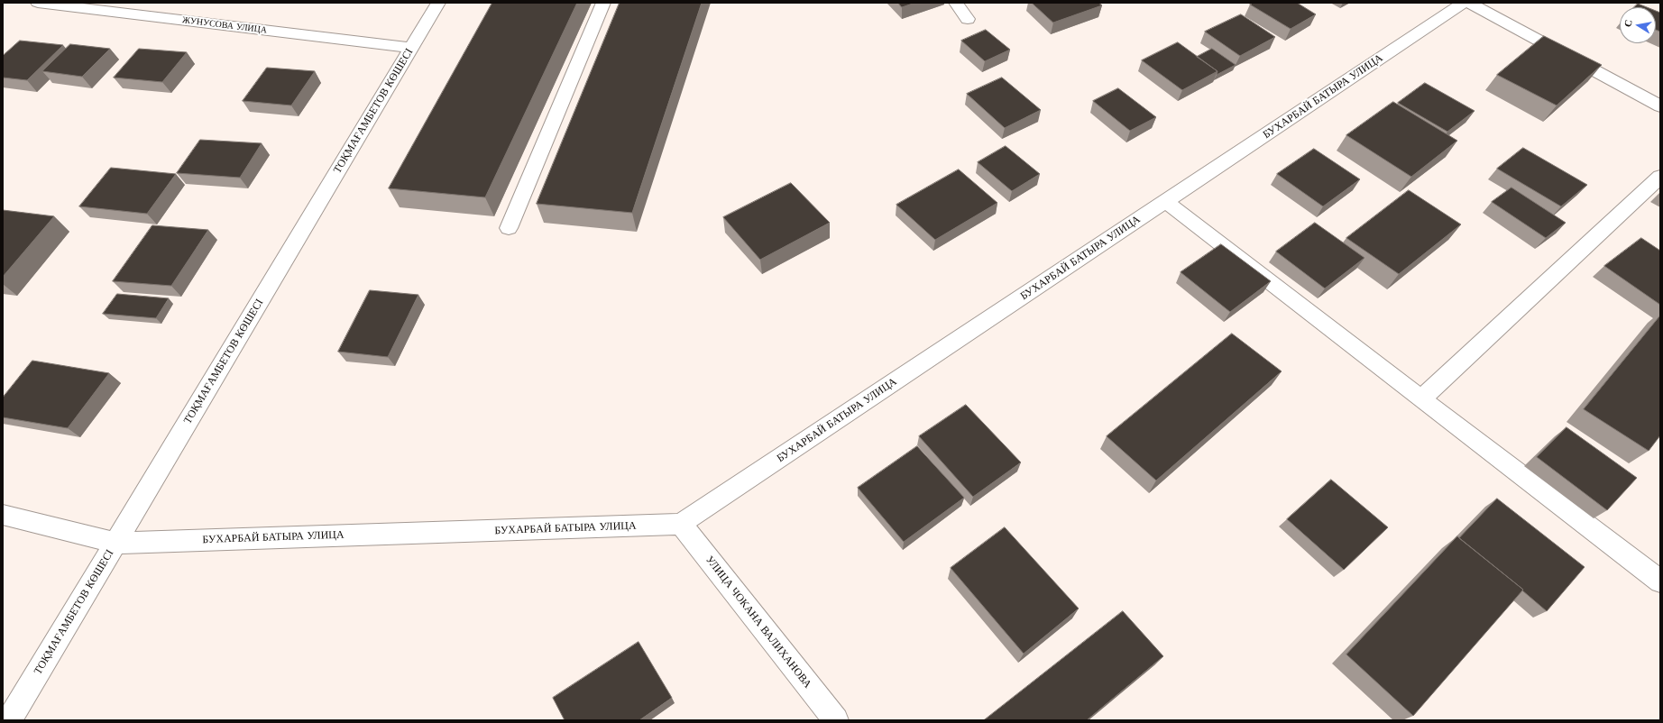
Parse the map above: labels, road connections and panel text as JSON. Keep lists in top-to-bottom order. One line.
{"streets":{"street":["ЖУНУСОВА УЛИЦА","БУХАРБАЙ БАТЫРА УЛИЦА","ТОҚМАҒАМБЕТОВ КӨШЕСІ","УЛИЦА ЧОКАНА ВАЛИХАНОВА"]},"crossings":[["ЖУНУСОВА УЛИЦА","ТОҚМАҒАМБЕТОВ КӨШЕСІ"],["БУХАРБАЙ БАТЫРА УЛИЦА","ТОҚМАҒАМБЕТОВ КӨШЕСІ"],["БУХАРБАЙ БАТЫРА УЛИЦА","УЛИЦА ЧОКАНА ВАЛИХАНОВА"]],"north":"left"}
